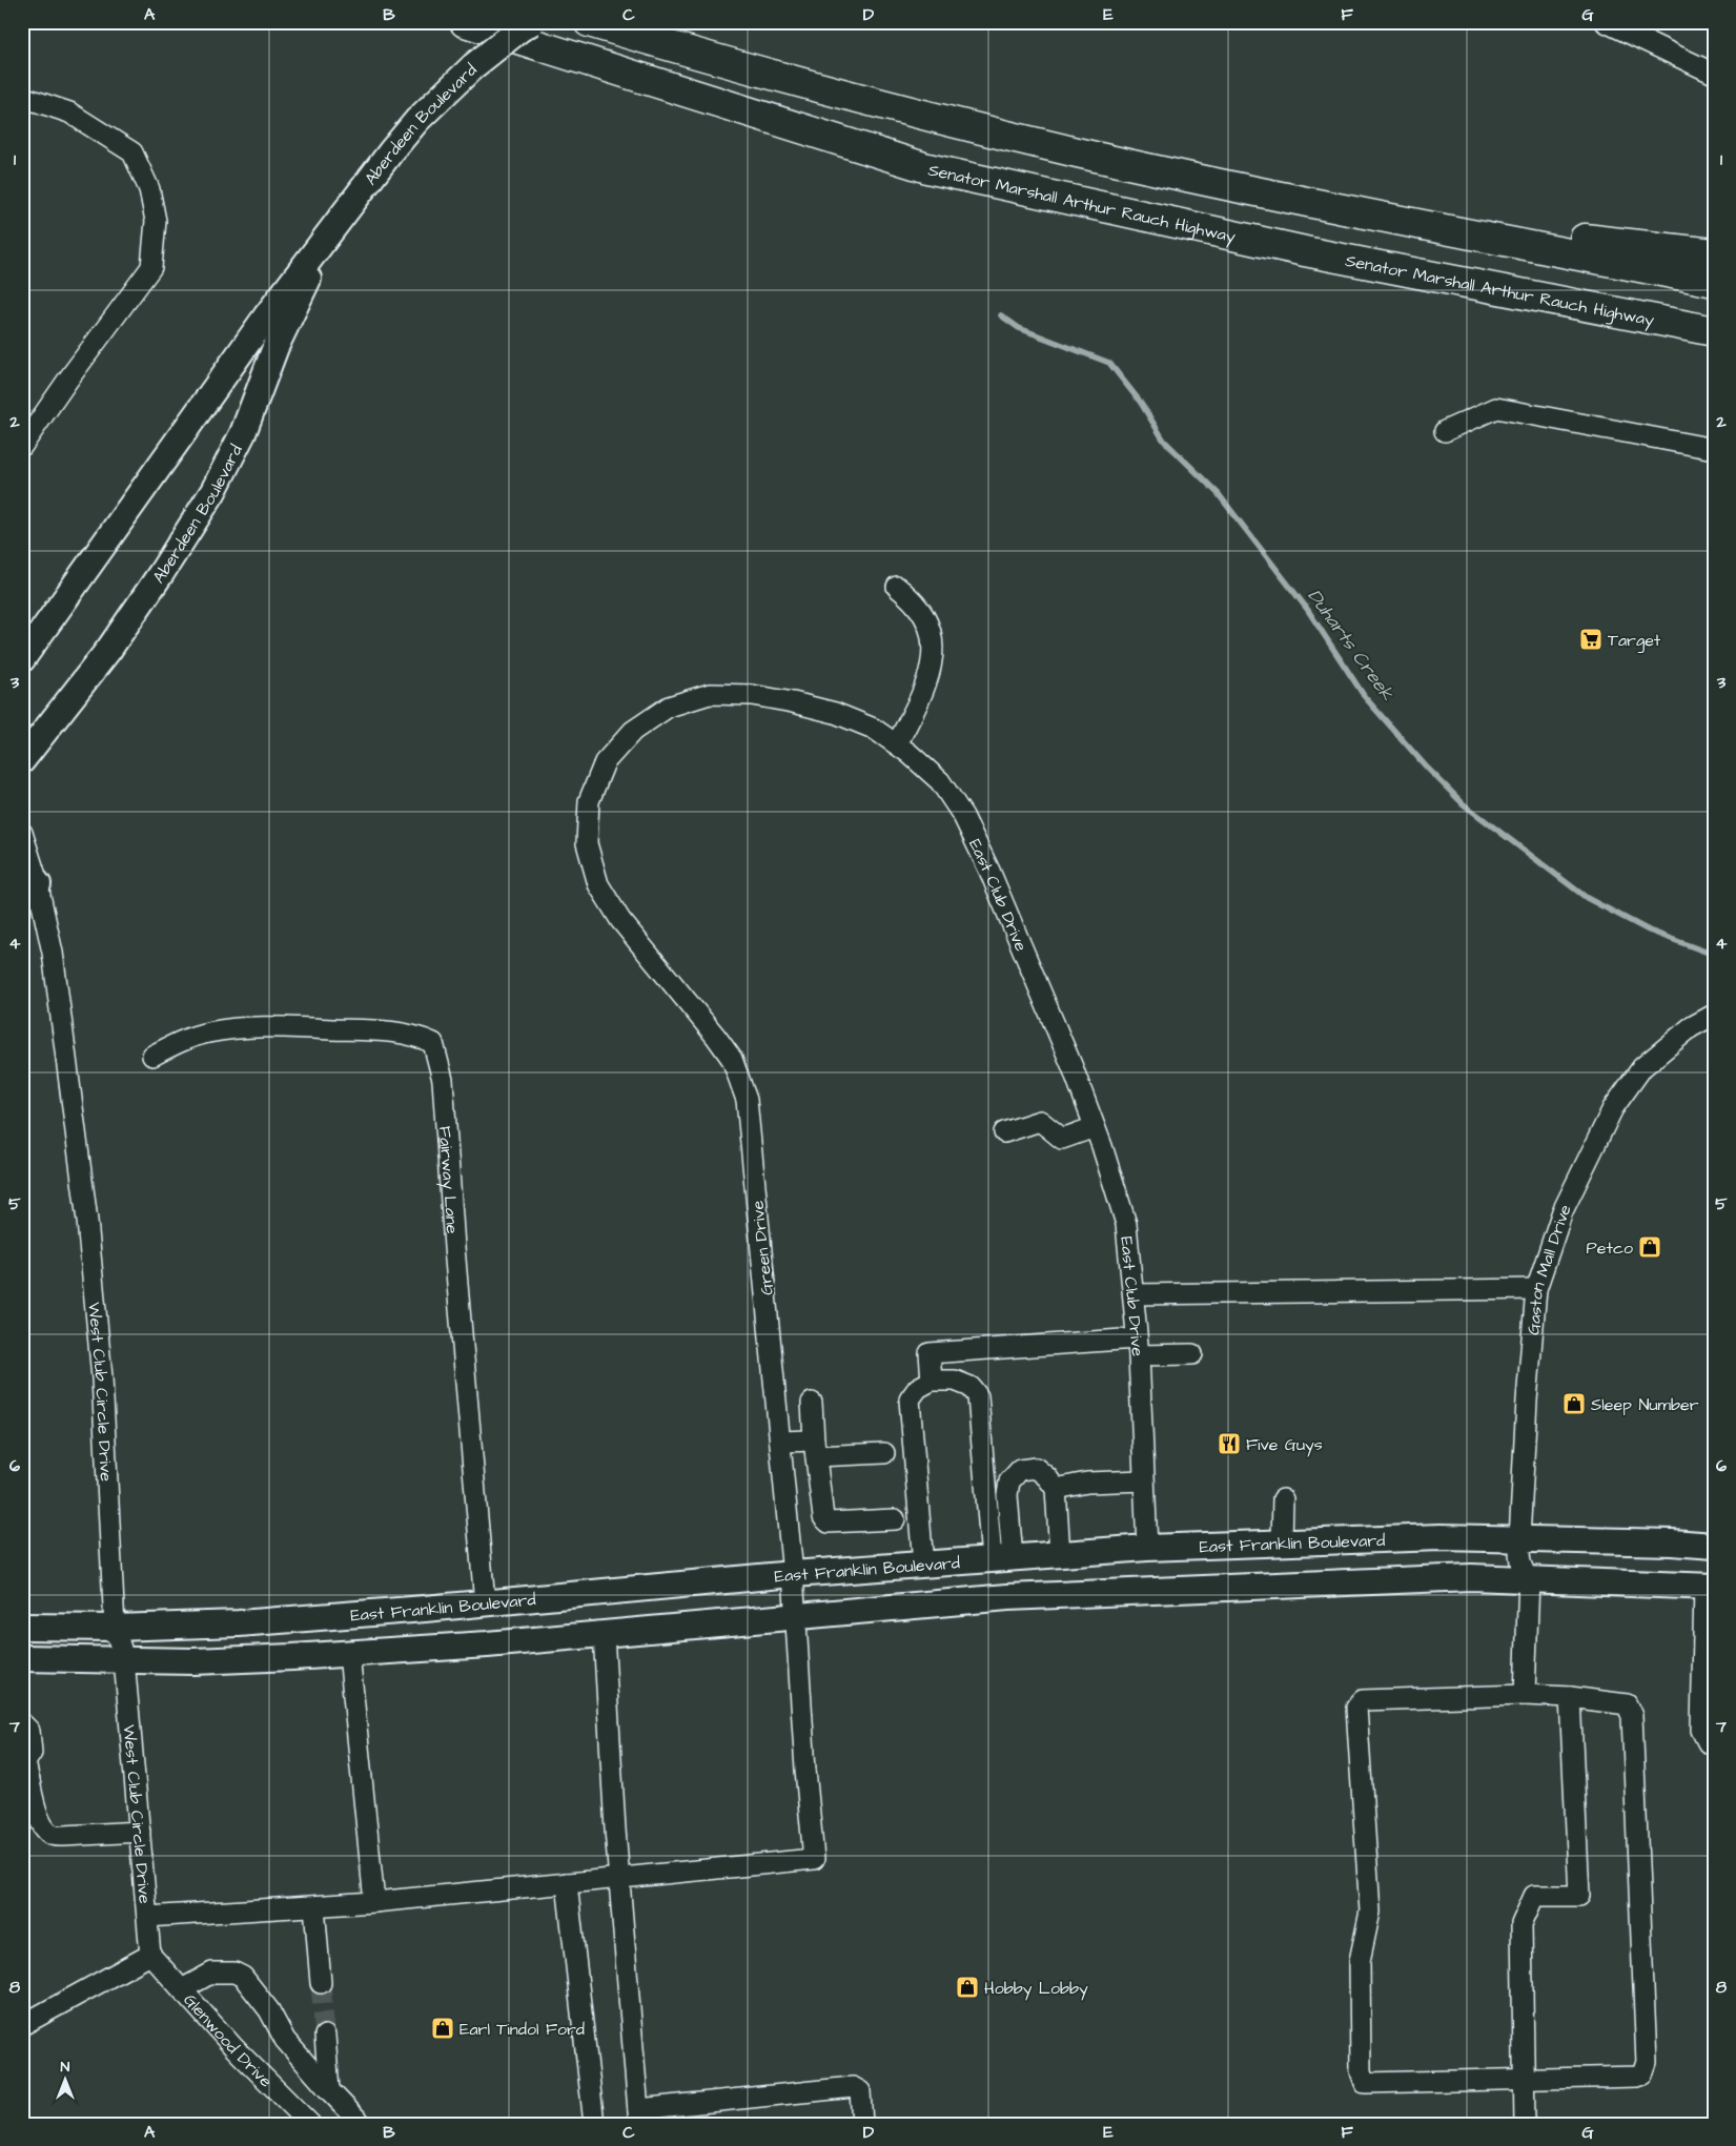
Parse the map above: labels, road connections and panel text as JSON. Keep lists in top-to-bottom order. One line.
{"streets":{"highway":["Senator Marshall Arthur Rauch Highway"],"main road":["Aberdeen Boulevard","East Franklin Boulevard"],"street":["East Club Drive","Fairway Lane","Green Drive","Gaston Mall Drive","West Club Circle Drive","Glenwood Drive"]},"crossings":[["East Club Drive","Green Drive"],["East Club Drive","East Franklin Boulevard"],["Fairway Lane","East Franklin Boulevard"],["Green Drive","East Franklin Boulevard"],["Gaston Mall Drive","East Franklin Boulevard"],["West Club Circle Drive","East Franklin Boulevard"],["West Club Circle Drive","Glenwood Drive"]],"water":["Duharts Creek"],"places":{"supermarket":["Target"],"shop":["Petco","Sleep Number","Hobby Lobby","Earl Tindol Ford"],"restaurant":["Five Guys"]},"north":"top","grid":{"columns":["A","B","C","D","E","F","G"],"rows":["1","2","3","4","5","6","7","8"]}}
